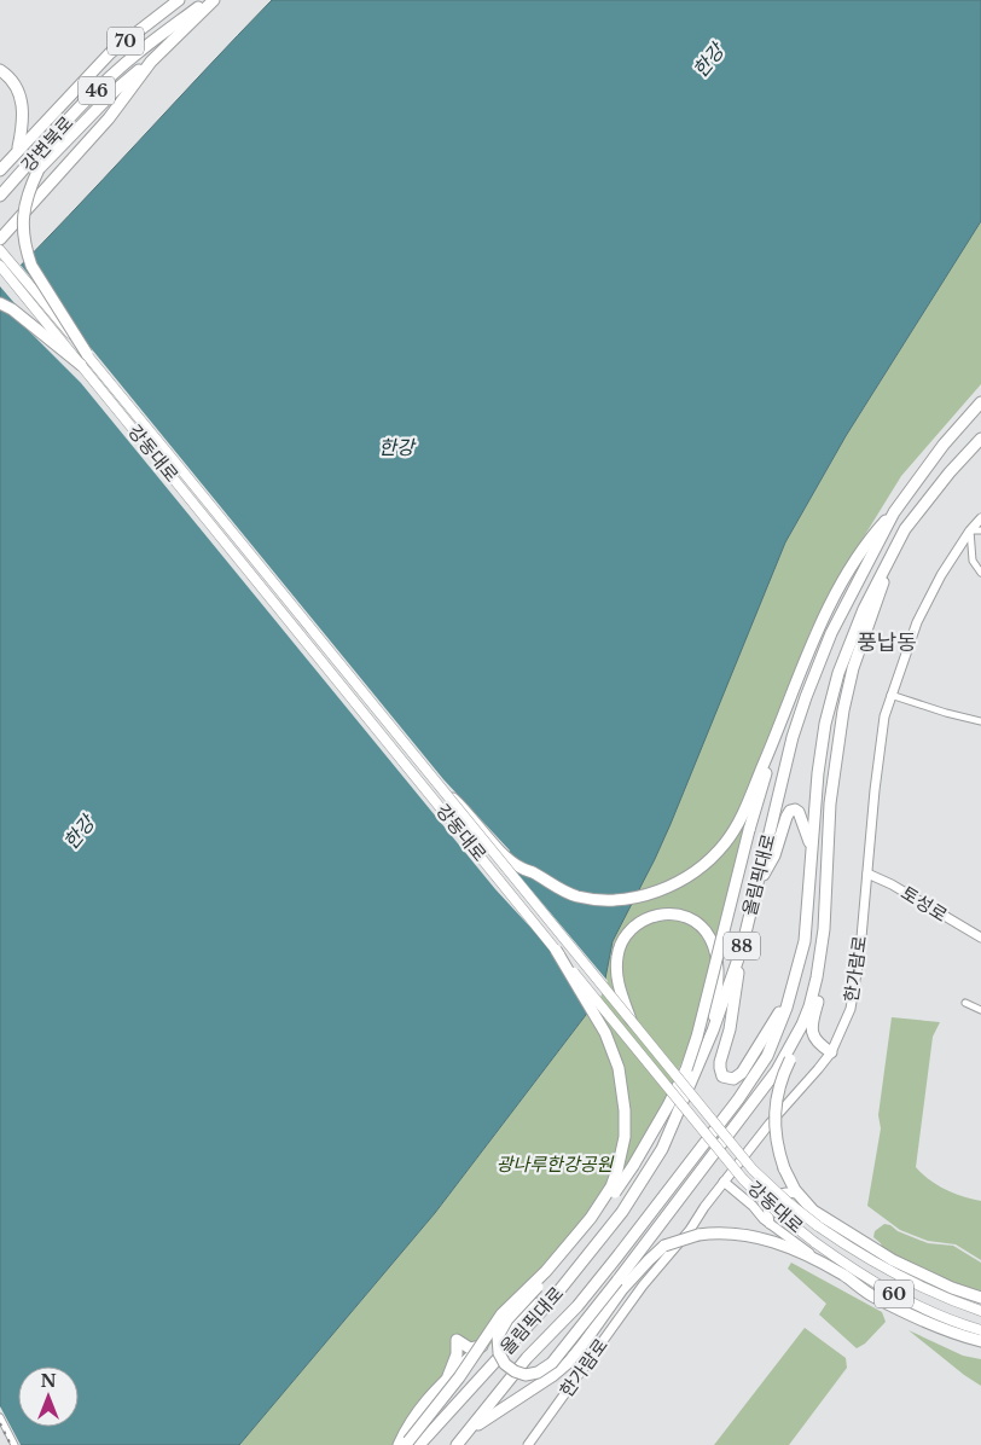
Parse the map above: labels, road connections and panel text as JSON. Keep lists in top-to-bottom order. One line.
{"streets":{"highway":["70","46","강변북로","올림픽대로","88"],"main road":["강동대로","60"],"street":["토성로","한가람로"]},"crossings":[["토성로","한가람로"]],"districts":["풍납동"],"water":["한강"],"parks":["광나루한강공원"],"north":"top"}
